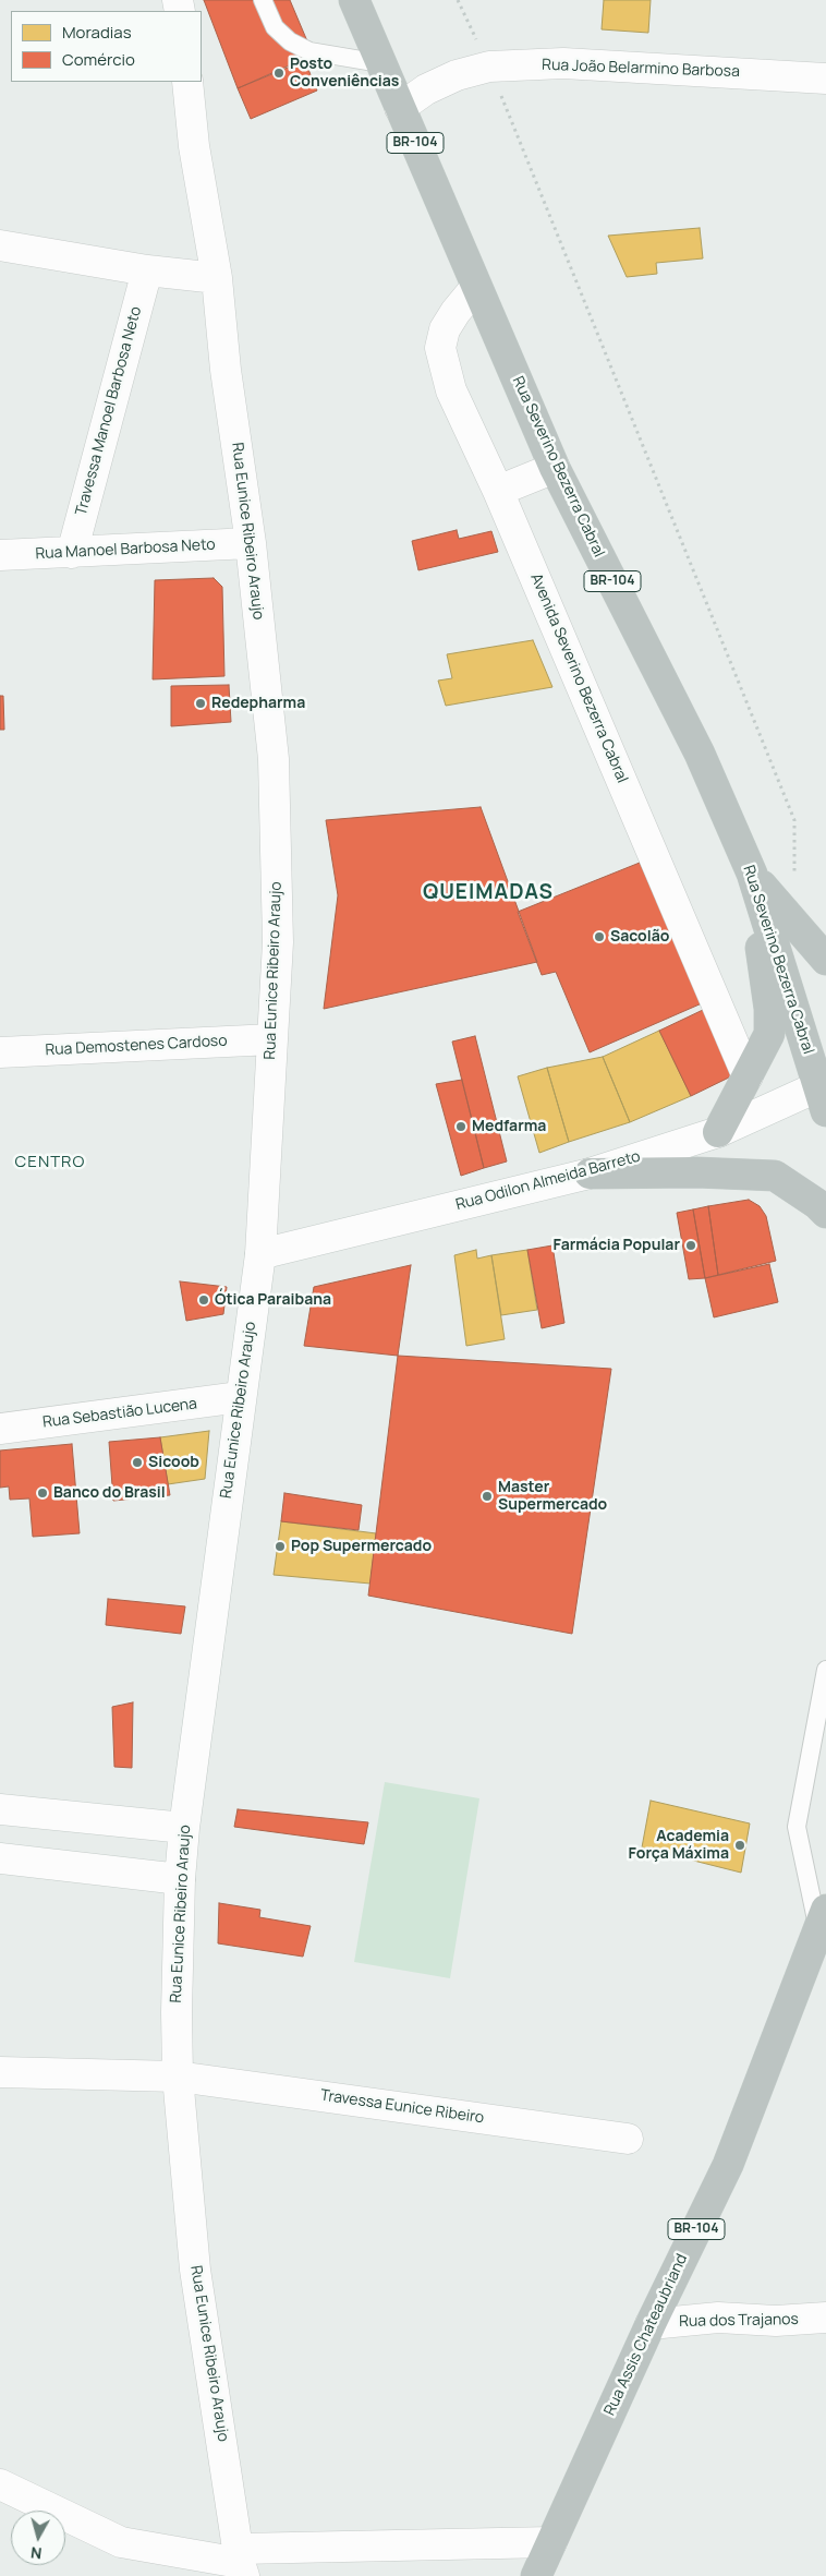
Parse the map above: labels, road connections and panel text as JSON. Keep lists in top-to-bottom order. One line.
{"streets":{"highway":["BR-104","Rua Severino Bezerra Cabral","Rua Assis Chateaubriand"],"street":["Rua João Belarmino Barbosa","Travessa Manoel Barbosa Neto","Rua Eunice Ribeiro Araujo","Rua Manoel Barbosa Neto","Avenida Severino Bezerra Cabral","Rua Demostenes Cardoso","Rua Odilon Almeida Barreto","Rua Sebastião Lucena","Travessa Eunice Ribeiro","Rua dos Trajanos"]},"crossings":[["Rua João Belarmino Barbosa","Rua Severino Bezerra Cabral"],["Travessa Manoel Barbosa Neto","Rua Manoel Barbosa Neto"],["Rua Severino Bezerra Cabral","Avenida Severino Bezerra Cabral"],["Rua Severino Bezerra Cabral","Rua Odilon Almeida Barreto"],["Rua Eunice Ribeiro Araujo","Rua Manoel Barbosa Neto"],["Rua Eunice Ribeiro Araujo","Rua Demostenes Cardoso"],["Rua Eunice Ribeiro Araujo","Rua Odilon Almeida Barreto"],["Rua Eunice Ribeiro Araujo","Rua Sebastião Lucena"],["Rua Eunice Ribeiro Araujo","Travessa Eunice Ribeiro"],["Rua dos Trajanos","Rua Assis Chateaubriand"]],"districts":["QUEIMADAS","CENTRO"],"places":["Posto Conveniências","Redepharma","Sacolão","Medfarma","Farmácia Popular","Ótica Paraibana","Sicoob","Banco do Brasil","Master Supermercado","Pop Supermercado","Academia Força Máxima"],"legend":["Moradias","Comércio"],"north":"bottom"}
